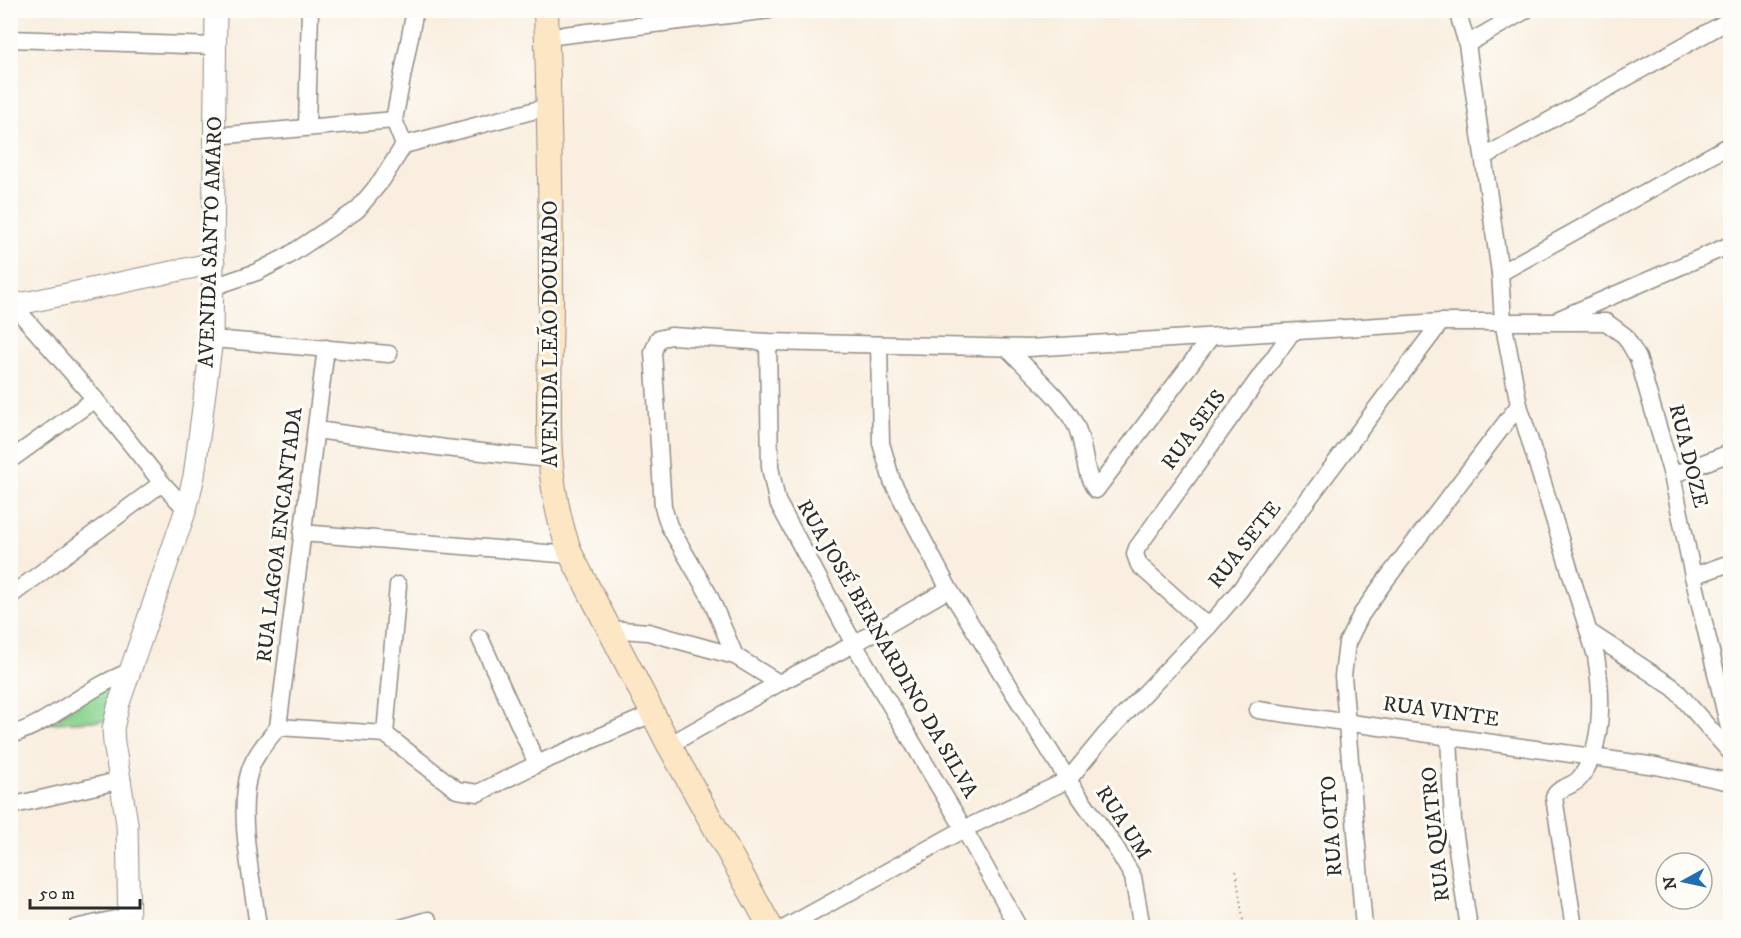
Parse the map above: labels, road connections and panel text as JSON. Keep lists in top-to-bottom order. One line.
{"streets":{"main road":["AVENIDA LEÃO DOURADO"],"street":["AVENIDA SANTO AMARO","RUA SEIS","RUA DOZE","RUA LAGOA ENCANTADA","RUA SETE","RUA JOSÉ BERNARDINO DA SILVA","RUA VINTE","RUA UM","RUA OITO","RUA QUATRO"]},"crossings":[["RUA SEIS","RUA SETE"],["RUA SETE","RUA UM"],["RUA VINTE","RUA OITO"],["RUA VINTE","RUA QUATRO"]],"scale_bar":"50 m","north":"left"}
